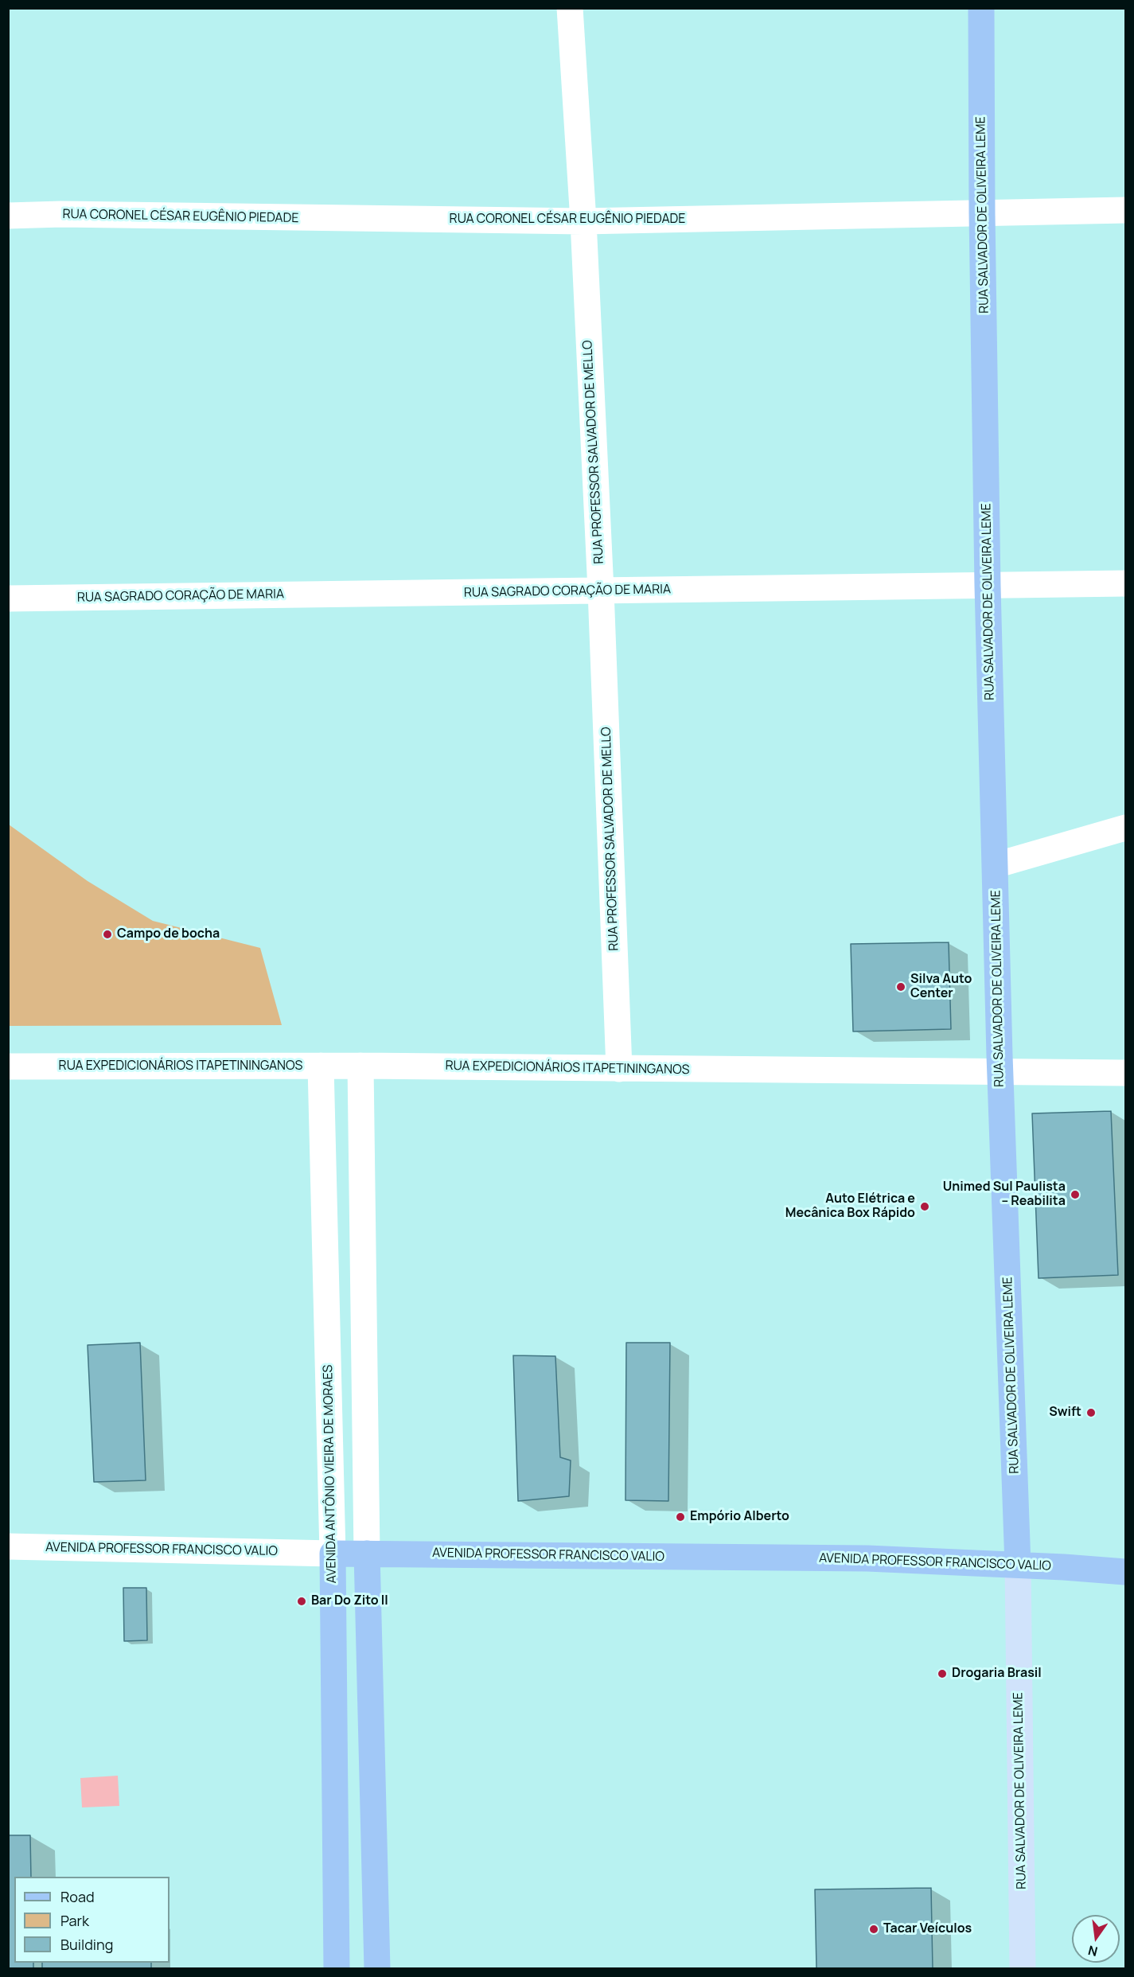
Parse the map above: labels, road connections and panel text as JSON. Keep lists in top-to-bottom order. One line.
{"streets":{"main road":["RUA SALVADOR DE OLIVEIRA LEME","AVENIDA ANTÔNIO VIEIRA DE MORAES","AVENIDA PROFESSOR FRANCISCO VALIO"],"street":["RUA CORONEL CÉSAR EUGÊNIO PIEDADE","RUA PROFESSOR SALVADOR DE MELLO","RUA SAGRADO CORAÇÃO DE MARIA","RUA EXPEDICIONÁRIOS ITAPETININGANOS"]},"crossings":[["RUA SALVADOR DE OLIVEIRA LEME","RUA CORONEL CÉSAR EUGÊNIO PIEDADE"],["RUA SALVADOR DE OLIVEIRA LEME","RUA SAGRADO CORAÇÃO DE MARIA"],["RUA SALVADOR DE OLIVEIRA LEME","RUA EXPEDICIONÁRIOS ITAPETININGANOS"],["RUA SALVADOR DE OLIVEIRA LEME","AVENIDA PROFESSOR FRANCISCO VALIO"],["RUA CORONEL CÉSAR EUGÊNIO PIEDADE","RUA PROFESSOR SALVADOR DE MELLO"],["RUA PROFESSOR SALVADOR DE MELLO","RUA SAGRADO CORAÇÃO DE MARIA"],["RUA PROFESSOR SALVADOR DE MELLO","RUA EXPEDICIONÁRIOS ITAPETININGANOS"],["RUA EXPEDICIONÁRIOS ITAPETININGANOS","AVENIDA ANTÔNIO VIEIRA DE MORAES"],["AVENIDA ANTÔNIO VIEIRA DE MORAES","AVENIDA PROFESSOR FRANCISCO VALIO"]],"places":["Campo de bocha","Silva Auto Center","Unimed Sul Paulista – Reabilita","Auto Elétrica e Mecânica Box Rápido","Swift","Empório Alberto","Bar Do Zito II","Drogaria Brasil","Tacar Veículos"],"legend":["Road","Park","Building"],"north":"bottom"}
